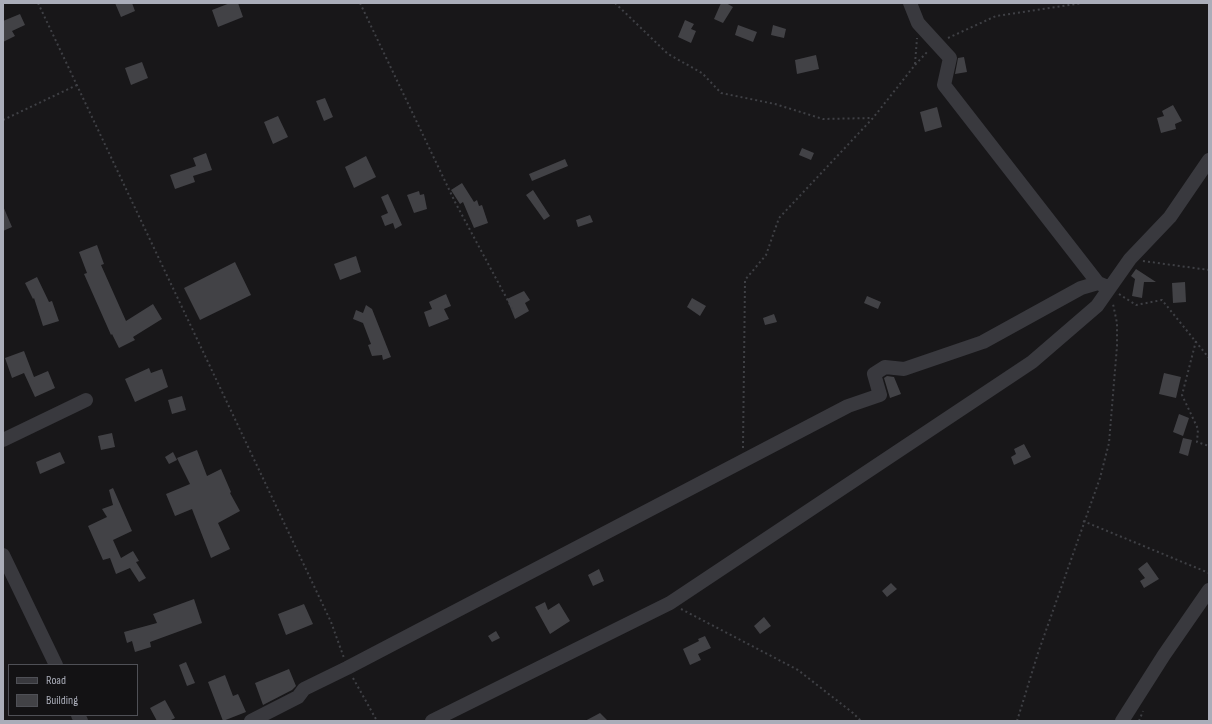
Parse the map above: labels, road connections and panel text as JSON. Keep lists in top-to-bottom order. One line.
{"legend":["Road","Building"]}
